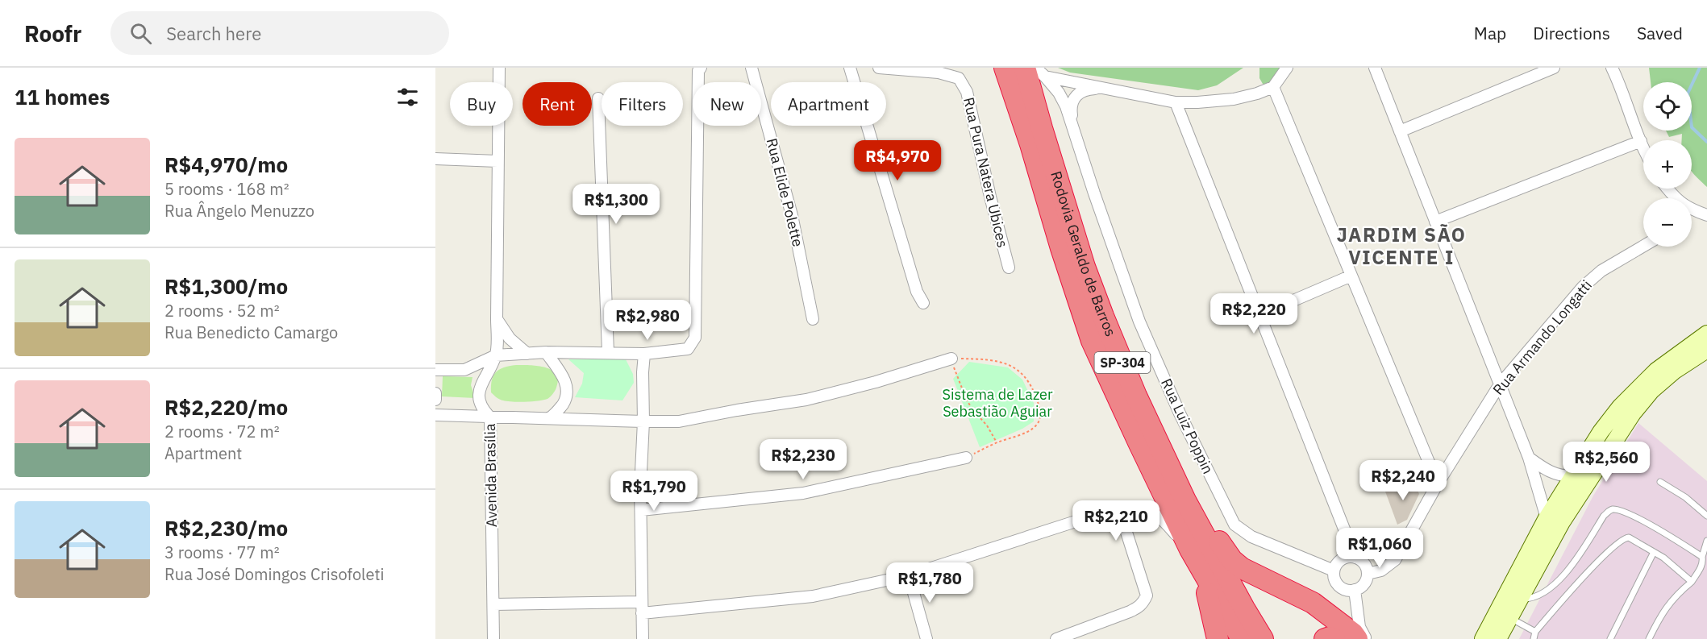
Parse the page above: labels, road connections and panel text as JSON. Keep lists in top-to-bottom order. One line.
{"streets":{"highway":["Rodovia Geraldo de Barros","SP-304"],"street":["Rua Pura Natera Ubices","Rua Elide Polette","Rua Armando Longatti","Rua Luiz Poppin","Avenida Brasília"]},"crossings":[["Rua Armando Longatti","Rua Luiz Poppin"]],"districts":["JARDIM SÃO VICENTE I"],"parks":["Sistema de Lazer Sebastião Aguiar"],"page":{"header":"Roofr","search":"Search here","nav":["Map","Directions","Saved"],"heading":"11 homes","map_buttons":["+","−"],"chip":["Buy","Rent","Filters","New","Apartment"],"list":[{"name":"R$4,970/mo","note":"5 rooms · 168 m² · Rua Ângelo Menuzzo"},{"name":"R$1,300/mo","note":"2 rooms · 52 m² · Rua Benedicto Camargo"},{"name":"R$2,220/mo","note":"2 rooms · 72 m² · Apartment"},{"name":"R$2,230/mo","note":"3 rooms · 77 m² · Rua José Domingos Crisofoleti"}],"price":["R$4,970","R$1,300","R$2,220","R$2,980","R$2,230","R$2,560","R$2,240","R$1,790","R$2,210","R$1,060","R$1,780"]}}
